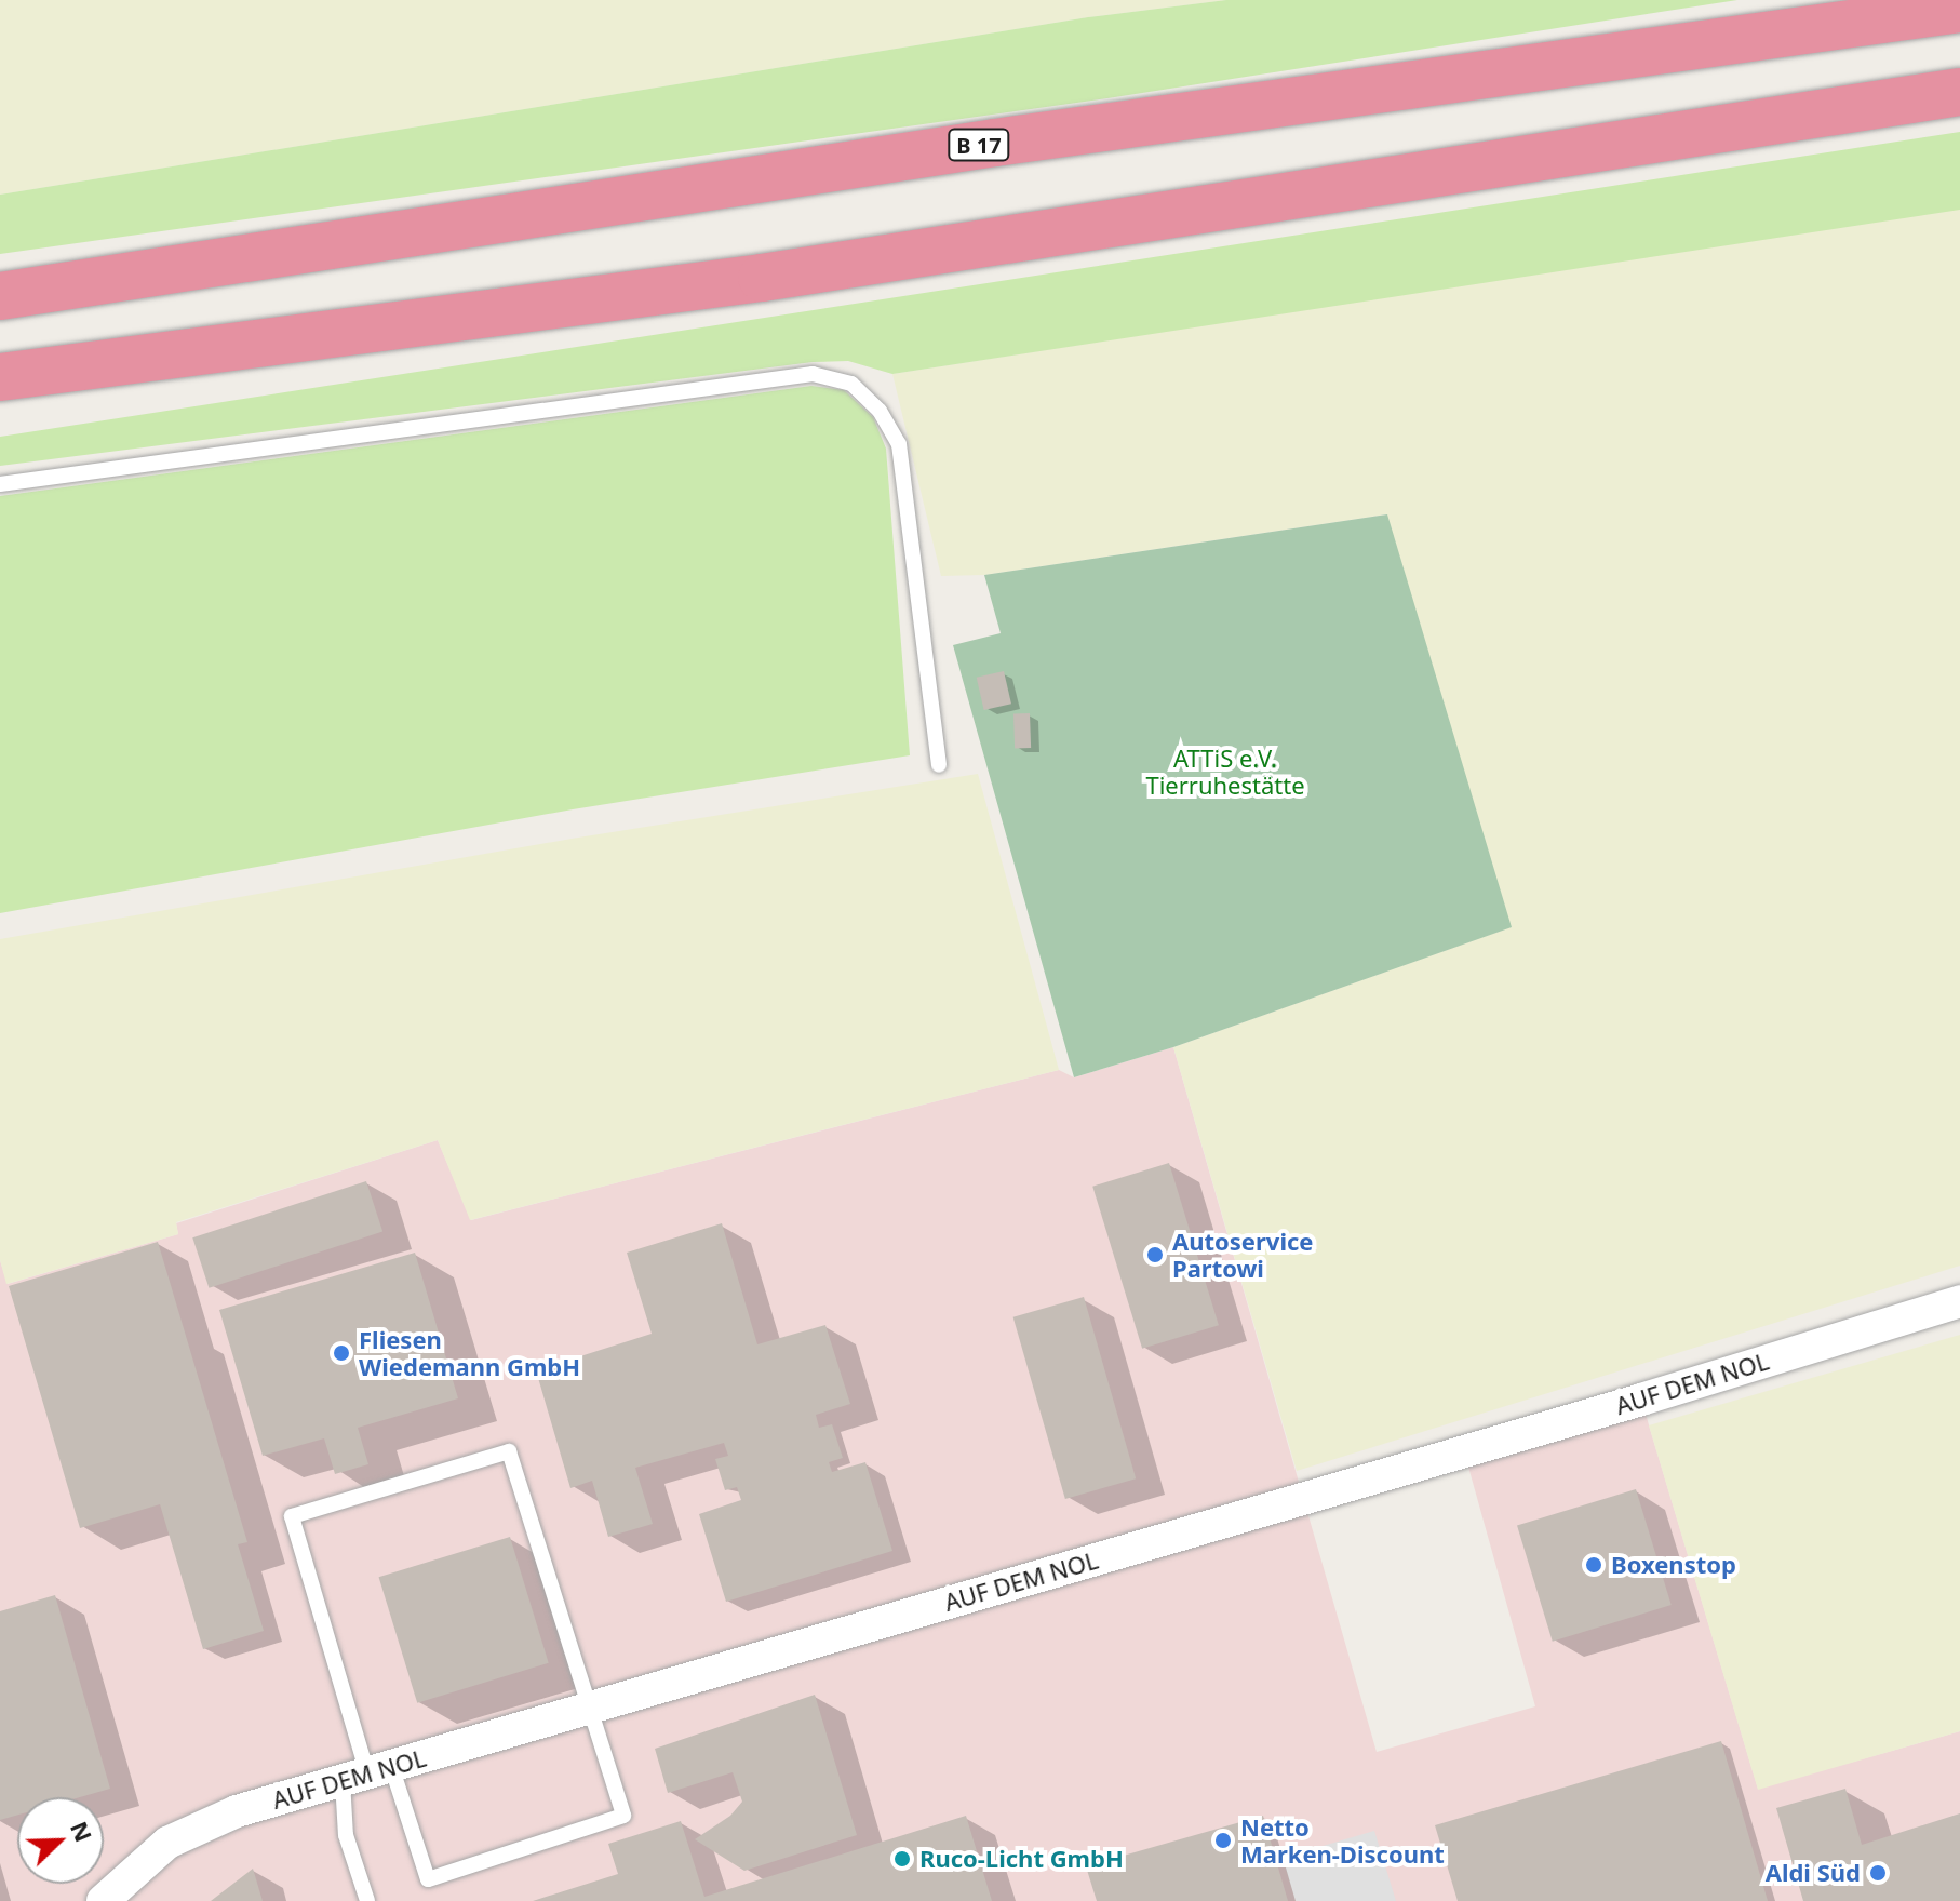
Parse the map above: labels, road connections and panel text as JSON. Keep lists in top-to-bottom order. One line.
{"streets":{"highway":["B 17"],"street":["AUF DEM NOL"]},"parks":["ATTiS e.V. Tierruhestätte"],"places":["Autoservice Partowi","Fliesen Wiedemann GmbH","Boxenstop","Netto Marken-Discount","Ruco-Licht GmbH","Aldi Süd"],"north":"top right"}
